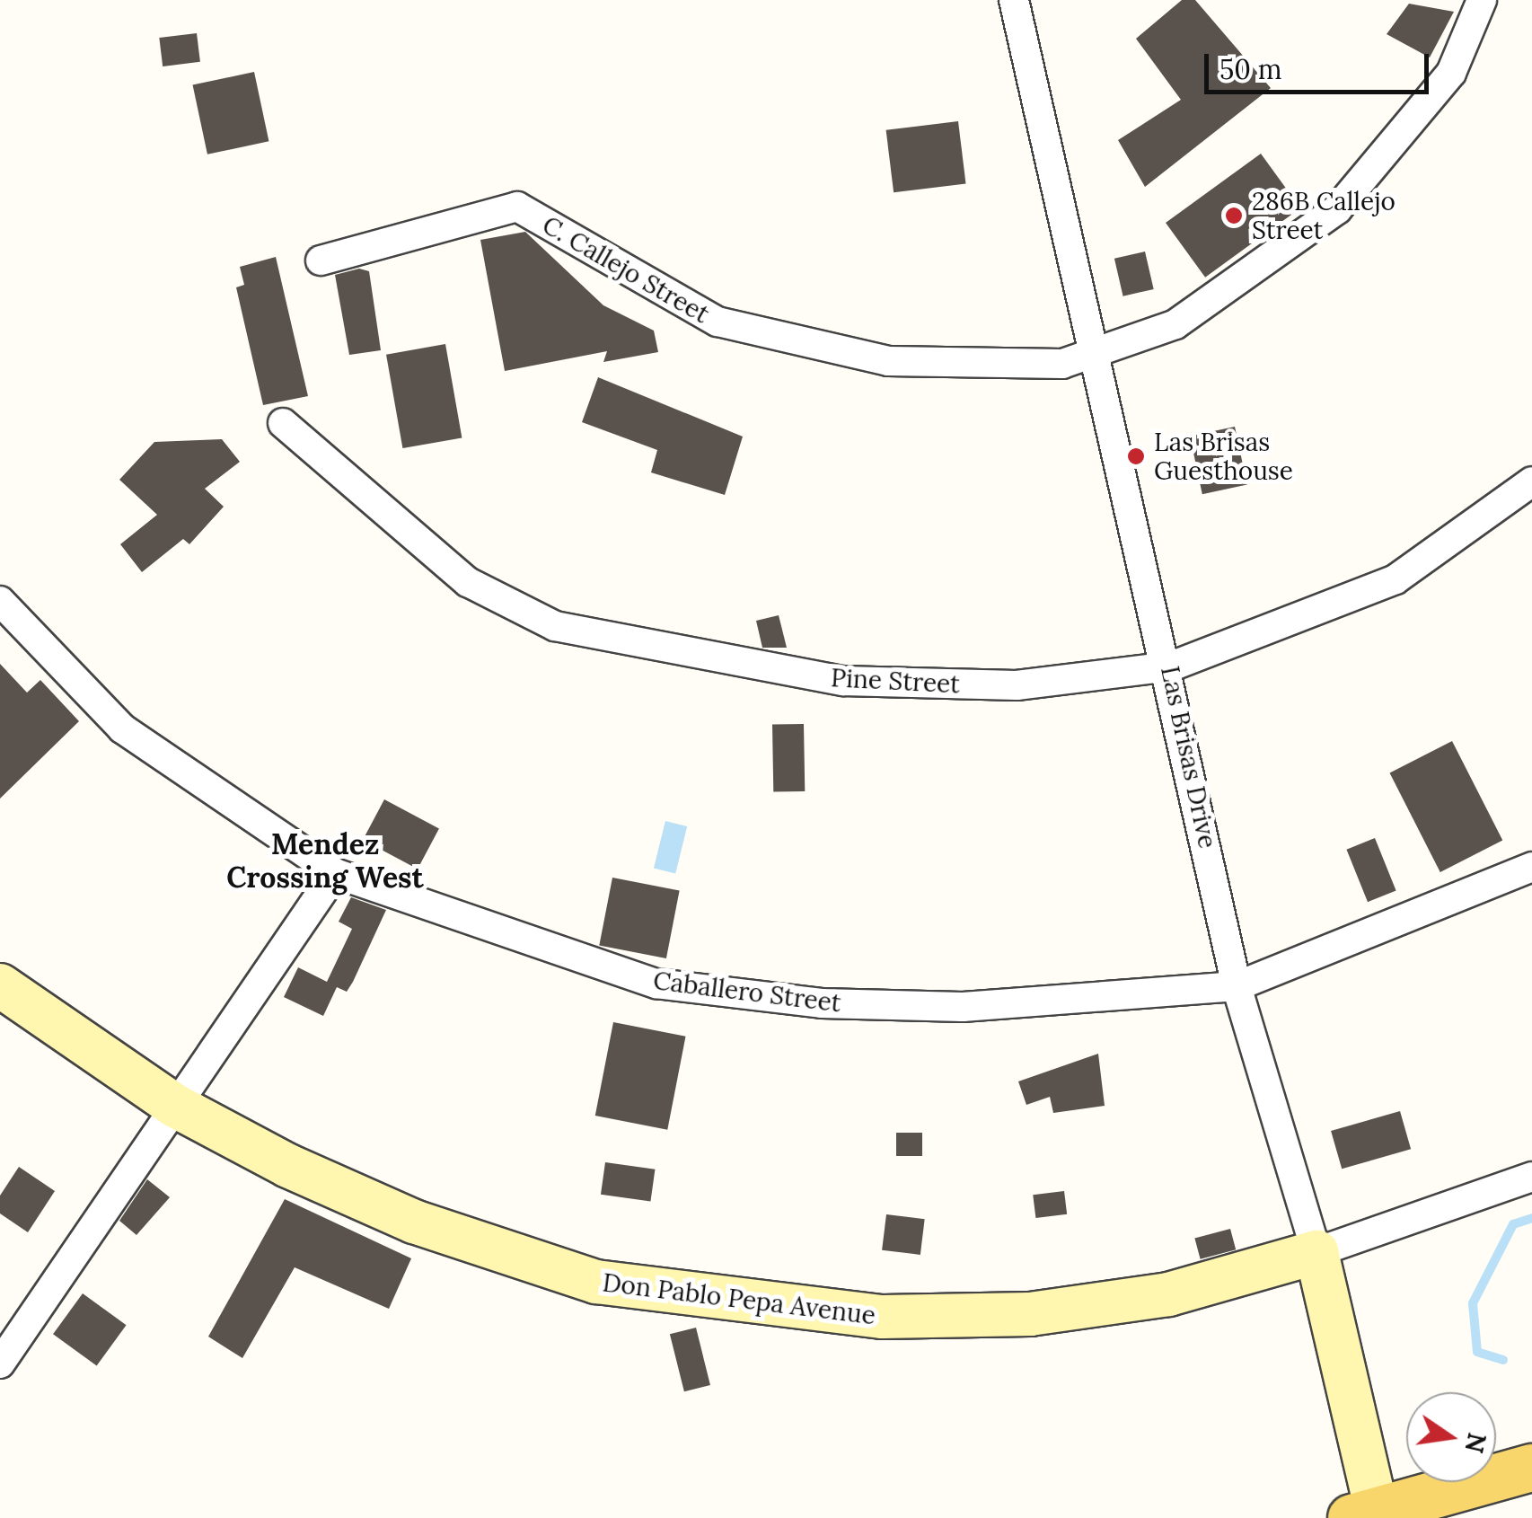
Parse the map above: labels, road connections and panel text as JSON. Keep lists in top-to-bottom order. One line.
{"streets":{"street":["C. Callejo Street","Pine Street","Las Brisas Drive","Caballero Street","Don Pablo Pepa Avenue"]},"crossings":[["C. Callejo Street","Las Brisas Drive"],["Pine Street","Las Brisas Drive"],["Las Brisas Drive","Caballero Street"],["Las Brisas Drive","Don Pablo Pepa Avenue"]],"districts":["Mendez Crossing West"],"places":["286B Callejo Street","Las Brisas Guesthouse"],"scale_bar":"50 m","north":"right"}
